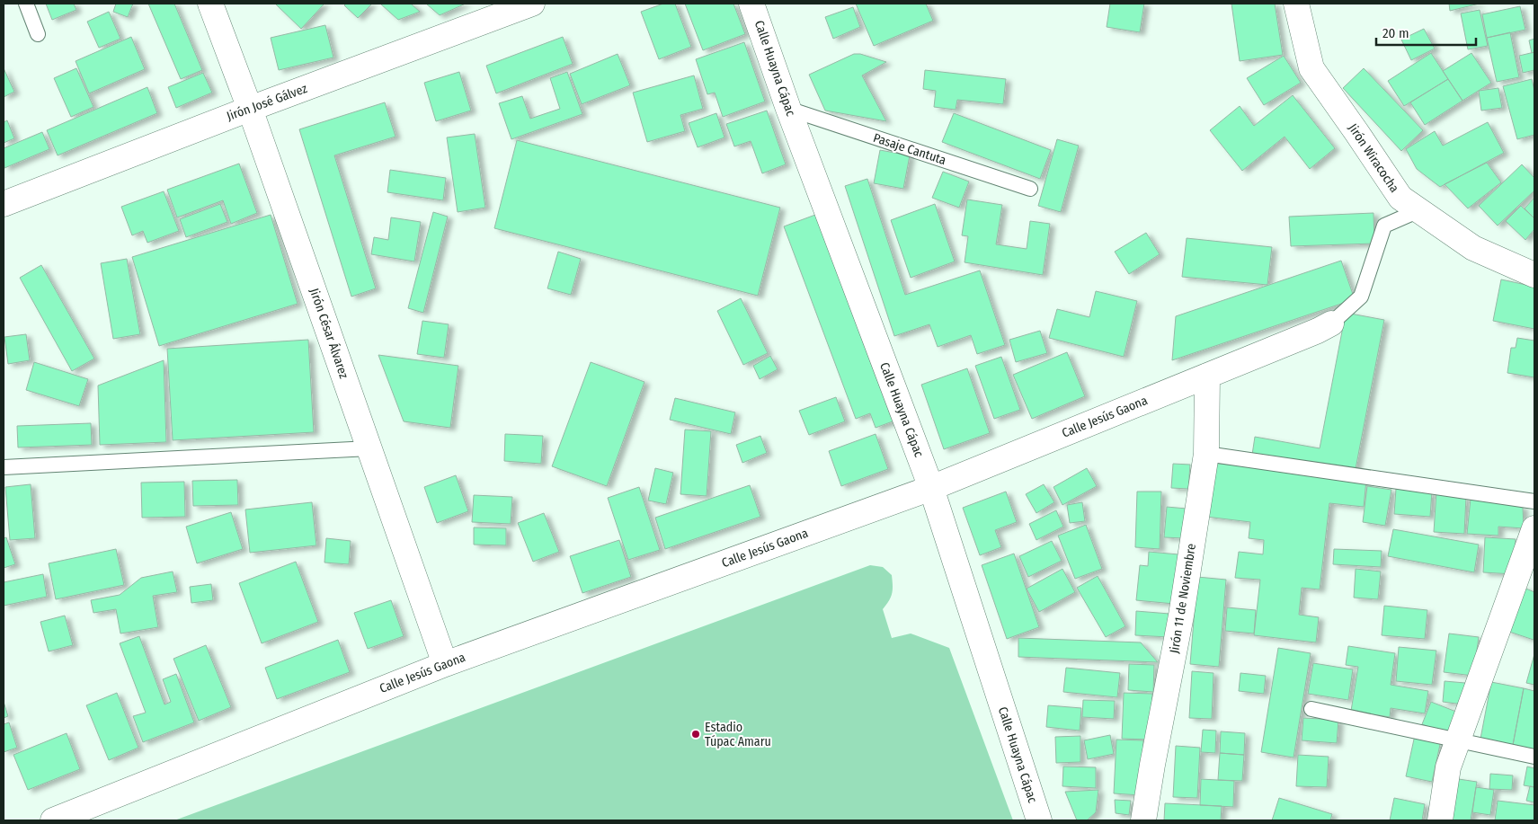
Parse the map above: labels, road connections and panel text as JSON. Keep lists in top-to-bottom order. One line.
{"streets":{"street":["Calle Huayna Cápac","Jirón José Gálvez","Jirón Wiracocha","Jirón César Álvarez","Calle Jesús Gaona","Jirón 11 de Noviembre"],"lane":["Pasaje Cantuta"]},"crossings":[["Calle Huayna Cápac","Pasaje Cantuta"],["Calle Huayna Cápac","Calle Jesús Gaona"],["Jirón José Gálvez","Jirón César Álvarez"],["Jirón Wiracocha","Calle Jesús Gaona"],["Jirón César Álvarez","Calle Jesús Gaona"],["Calle Jesús Gaona","Jirón 11 de Noviembre"]],"places":["Estadio Túpac Amaru"],"scale_bar":"20 m"}
